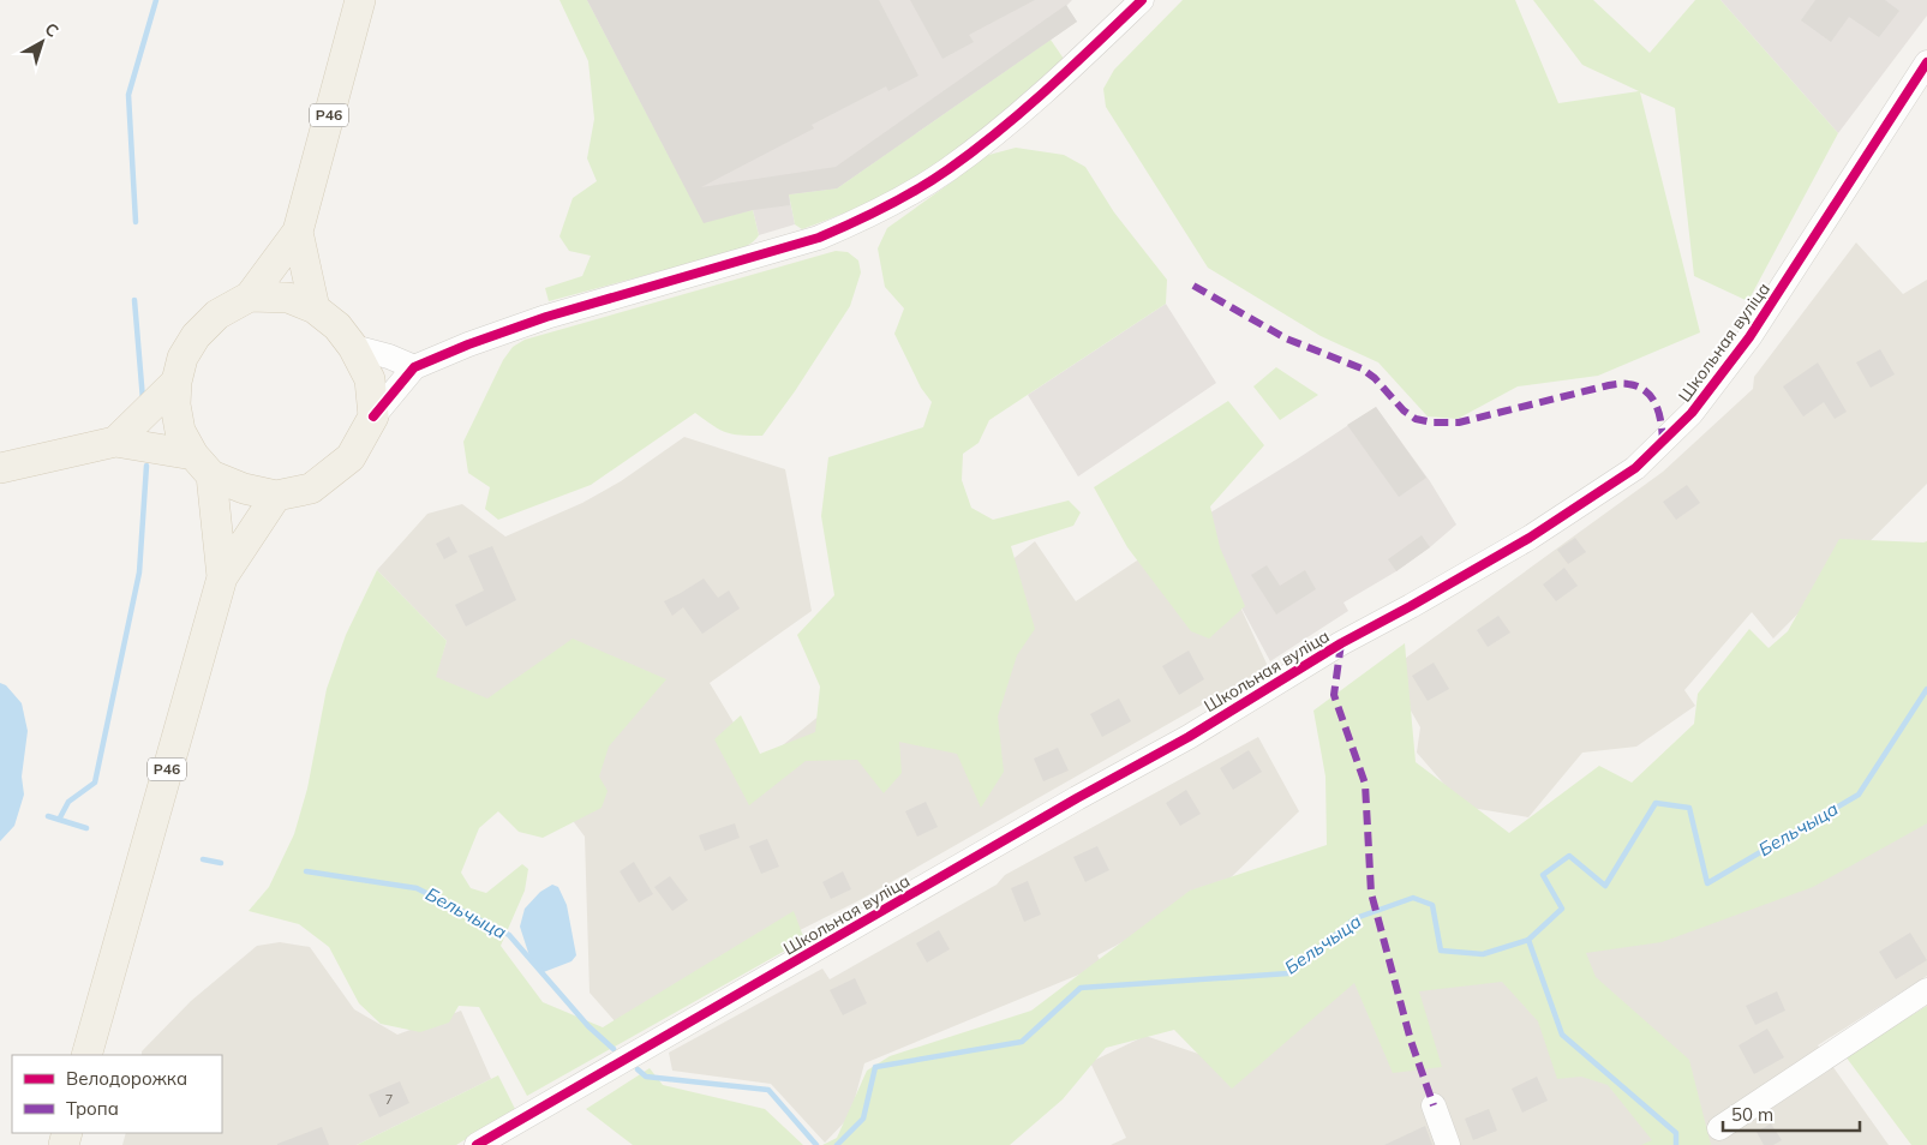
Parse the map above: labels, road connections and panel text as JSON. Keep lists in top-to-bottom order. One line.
{"streets":{"main road":["Р46"],"street":["Школьная вуліца"]},"water":["Бельчыца"],"house_numbers":["7"],"legend":["Велодорожка","Тропа"],"scale_bar":"50 m","north":"top right"}
